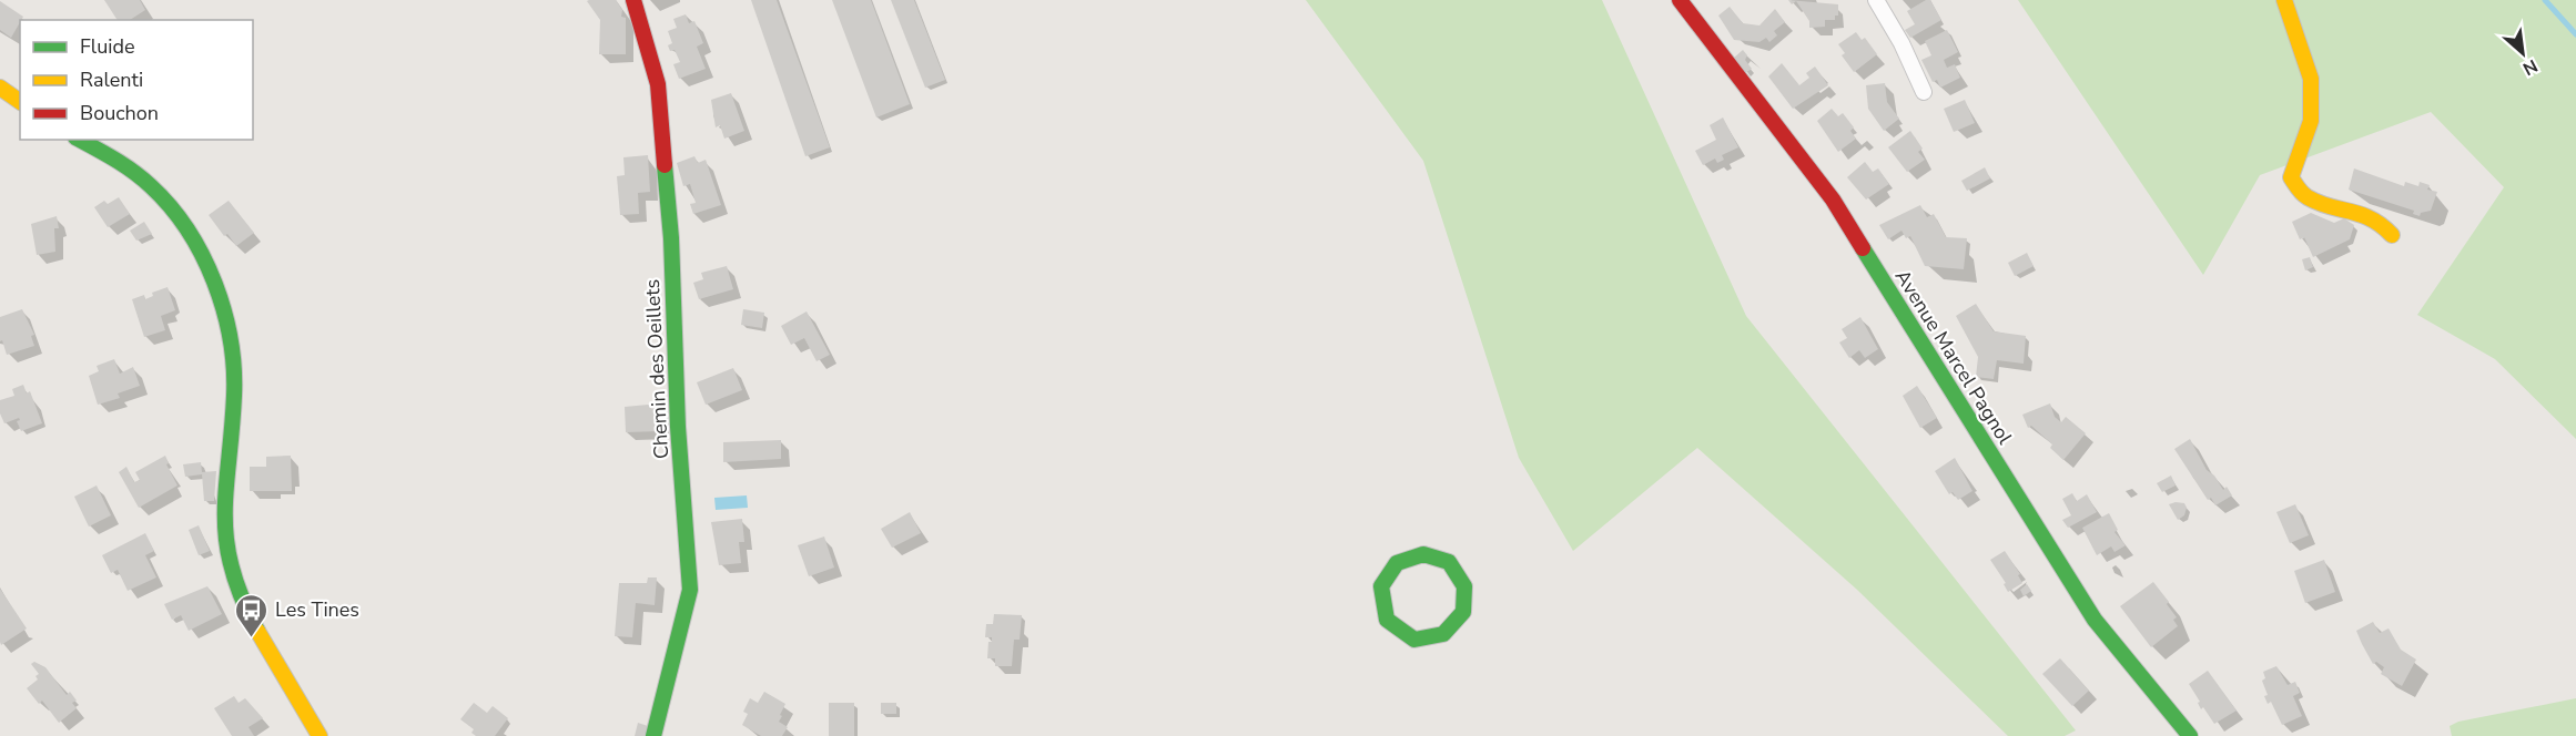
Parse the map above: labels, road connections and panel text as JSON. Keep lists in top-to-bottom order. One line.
{"streets":{"street":["Avenue Marcel Pagnol","Chemin des Oeillets"]},"places":{"bus stop":["Les Tines"]},"legend":["Fluide","Ralenti","Bouchon"],"north":"bottom right"}
